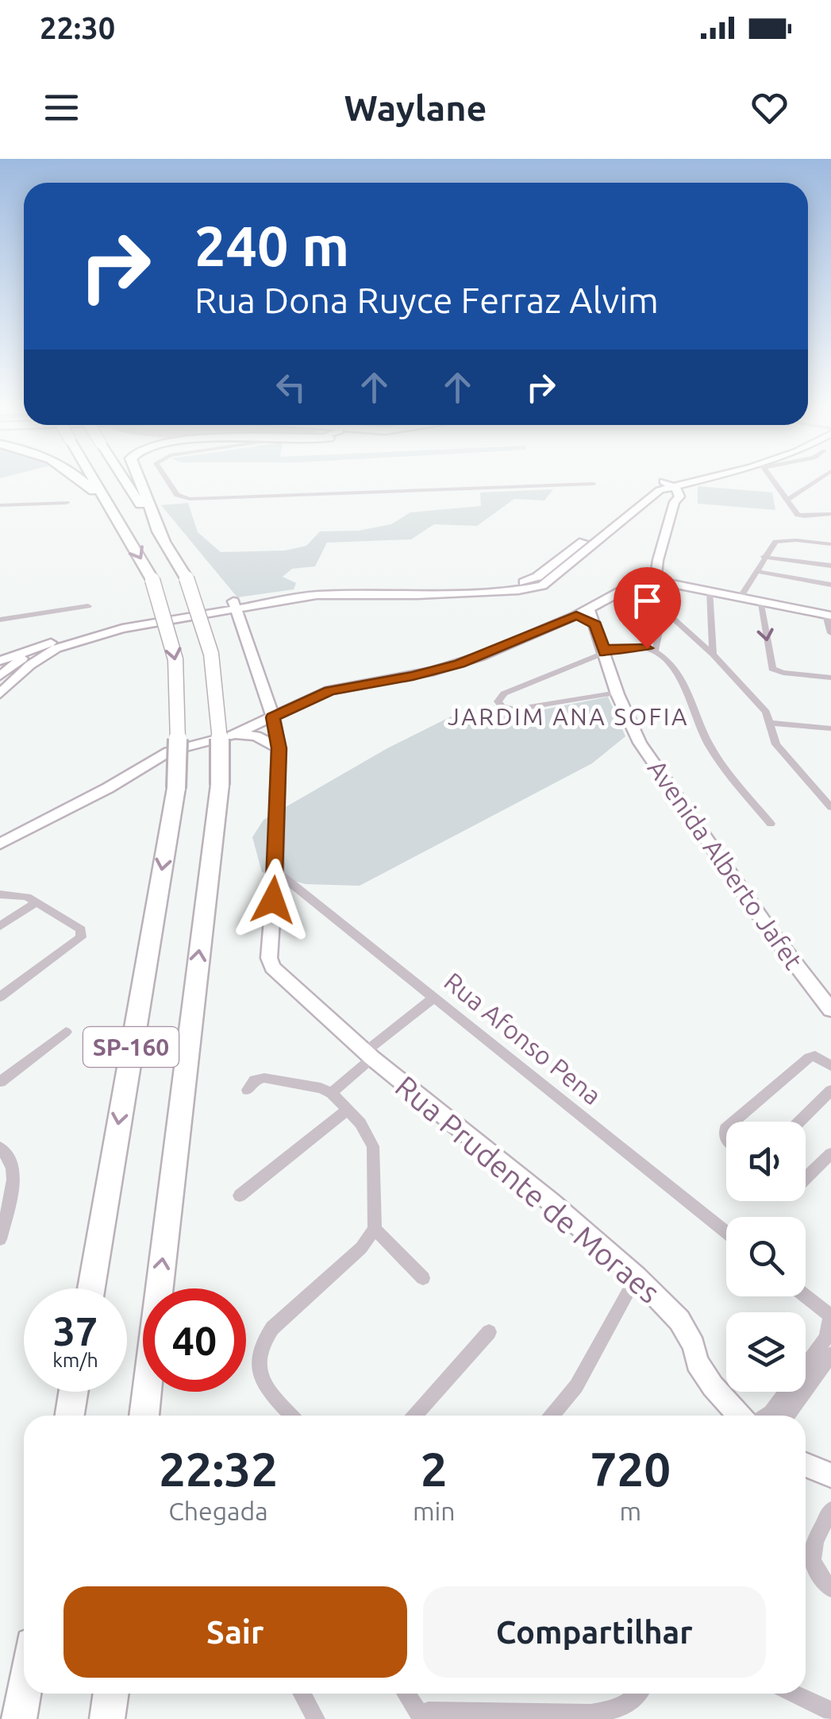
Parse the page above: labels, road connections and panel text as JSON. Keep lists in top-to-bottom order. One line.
{"streets":{"highway":["SP-160"],"main road":["Avenida Alberto Jafet","Rua Prudente de Moraes"],"street":["Rua Afonso Pena"]},"crossings":[["Rua Afonso Pena","Rua Prudente de Moraes"]],"districts":["JARDIM ANA SOFIA"],"page":{"status":"22:30","header":"Waylane","turn":["240 m","Rua Dona Ruyce Ferraz Alvim"],"speed":"37 km/h","limit":"40","eta":["22:32","Chegada","2","min","720","m"],"buttons":["Sair","Compartilhar"]}}
